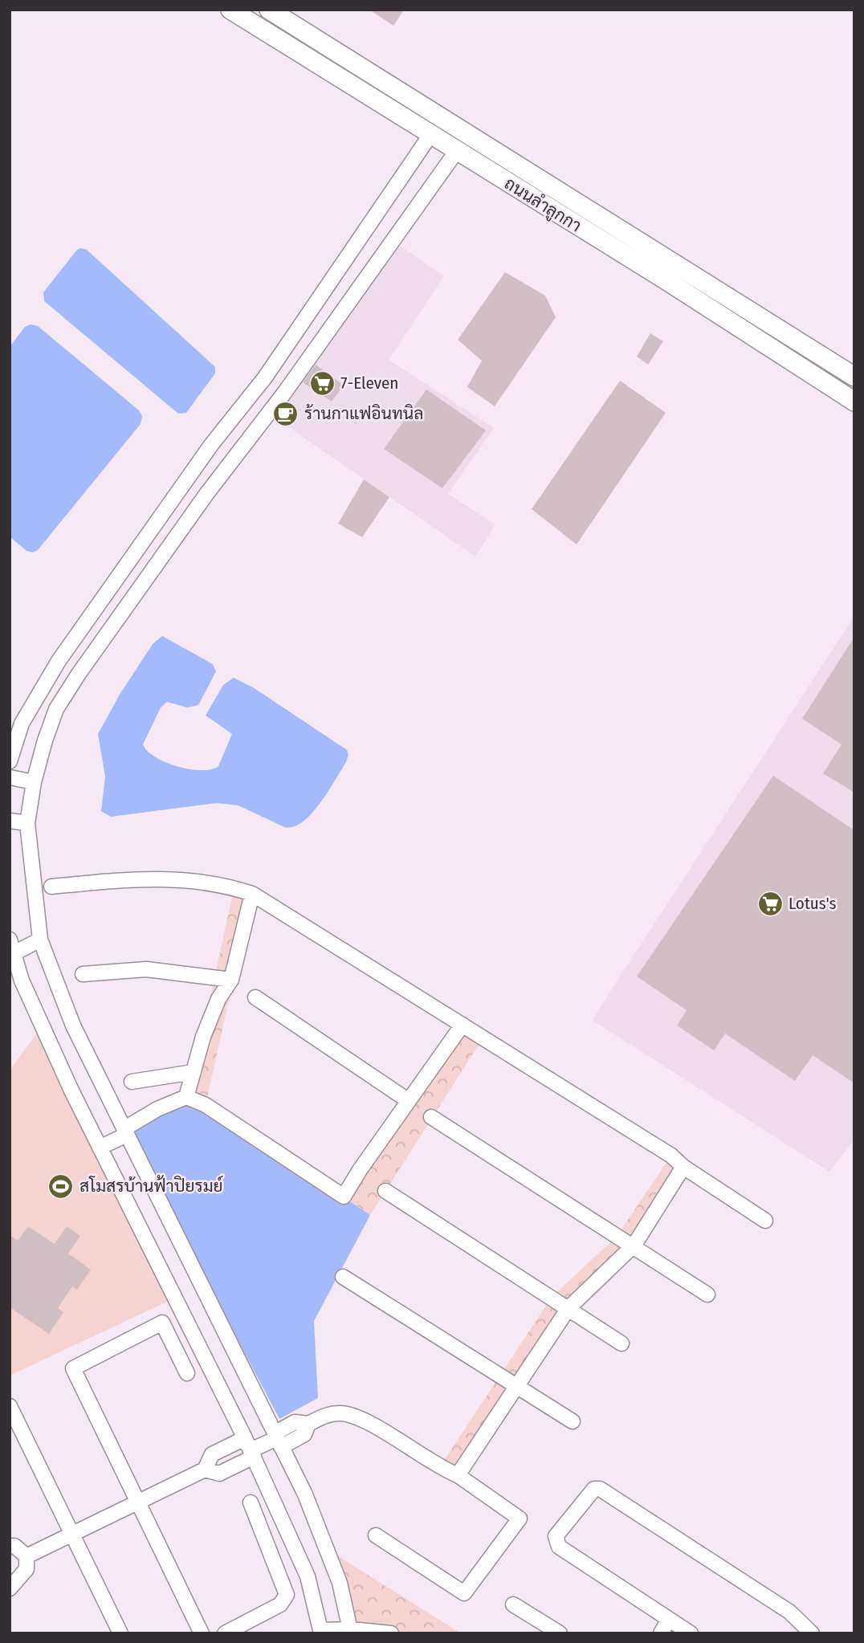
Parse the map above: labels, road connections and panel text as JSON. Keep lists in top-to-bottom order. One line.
{"streets":{"main road":["ถนนลำลูกกา"]},"places":{"supermarket":["7-Eleven","Lotus's"],"cafe":["ร้านกาแฟอินทนิล"],"sports":["สโมสรบ้านฟ้าปิยรมย์"]}}
